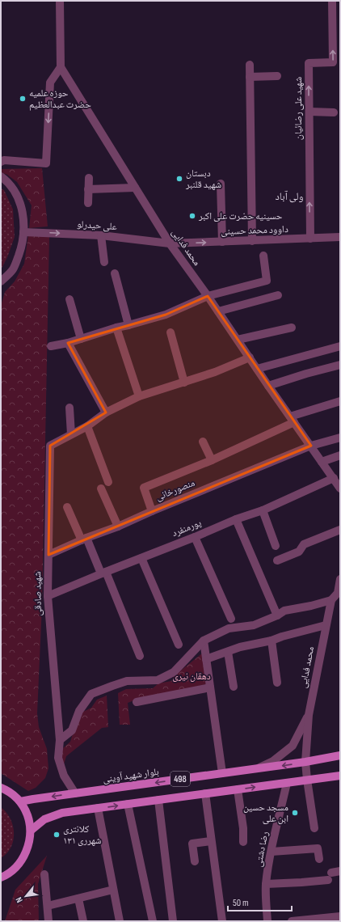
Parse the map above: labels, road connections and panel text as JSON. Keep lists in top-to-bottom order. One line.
{"streets":{"main road":["بلوار شهید آوینی","498"],"street":["شهید علی رضائیان","علی حیدرلو","داوود محمد حسینی","محمد فدایی","منصورخانی","پورمنفرد","شهید صادقی","رضا دشتی"]},"crossings":[["شهید علی رضائیان","داوود محمد حسینی"],["علی حیدرلو","داوود محمد حسینی"],["علی حیدرلو","محمد فدایی"],["داوود محمد حسینی","محمد فدایی"],["محمد فدایی","منصورخانی"],["محمد فدایی","پورمنفرد"],["محمد فدایی","بلوار شهید آوینی"],["محمد فدایی","498"],["منصورخانی","شهید صادقی"],["پورمنفرد","شهید صادقی"],["شهید صادقی","بلوار شهید آوینی"],["498","رضا دشتی"]],"one_way":["علی حیدرلو"],"districts":["ولی آباد"],"parks":["دهقان نیری"],"places":["حوزه علمیه حضرت عبدالعظیم","دبستان شهید قلنبر","حسینیه حضرت علی اکبر","مسجد حسین ابن علی","کلانتری ۱۳۱ شهرری"],"scale_bar":"50 m","north":"bottom left"}
